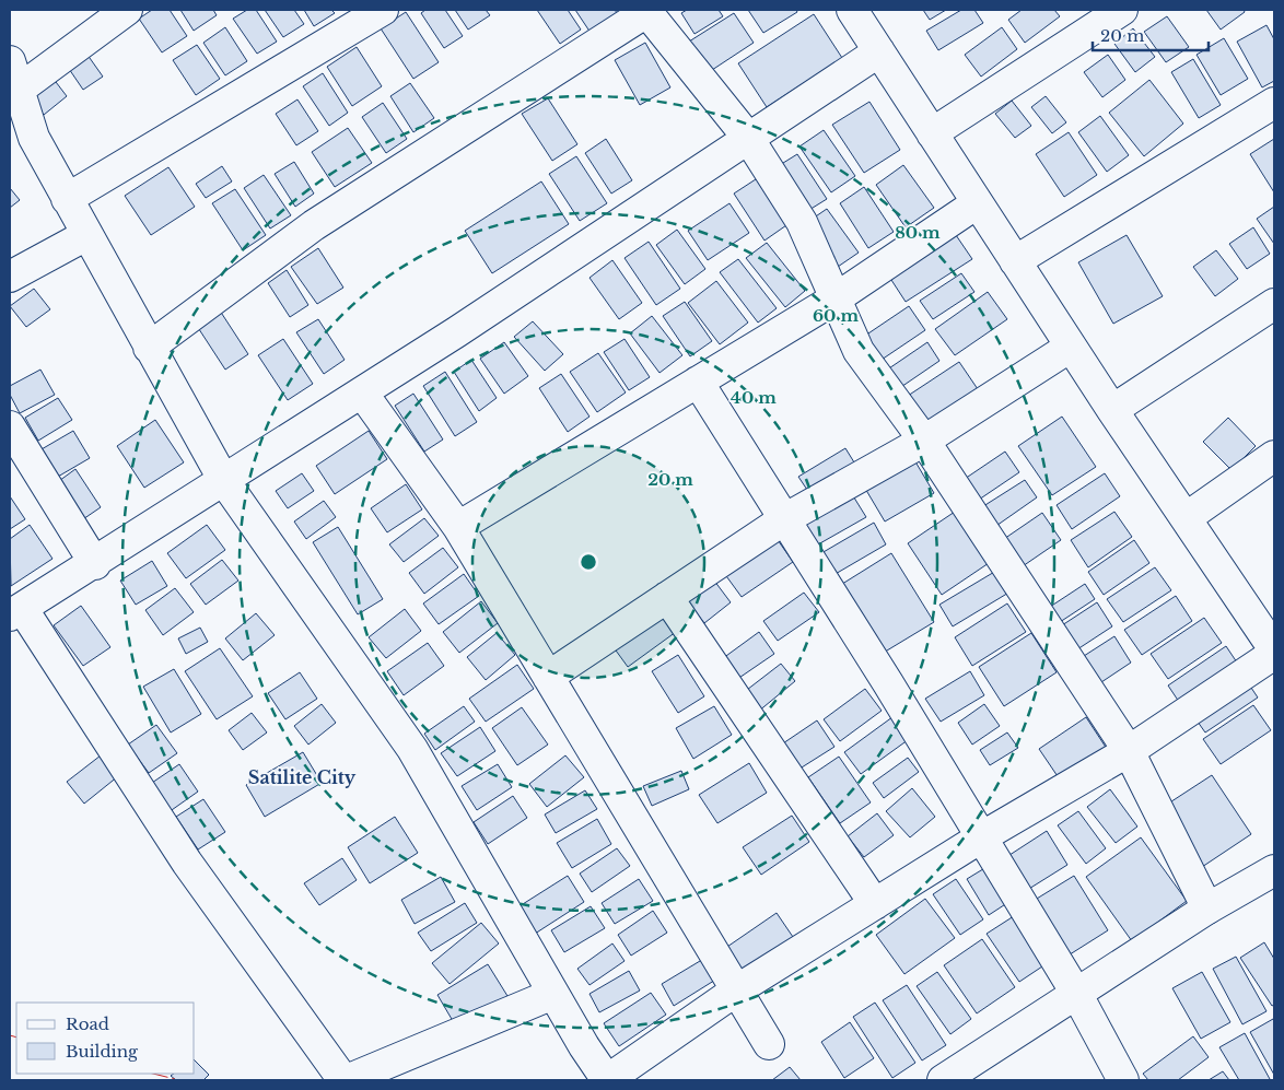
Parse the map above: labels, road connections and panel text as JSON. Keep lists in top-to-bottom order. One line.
{"districts":["Satilite City"],"legend":["Road","Building"],"scale_bar":"20 m","rings":["80 m","60 m","40 m","20 m"]}
